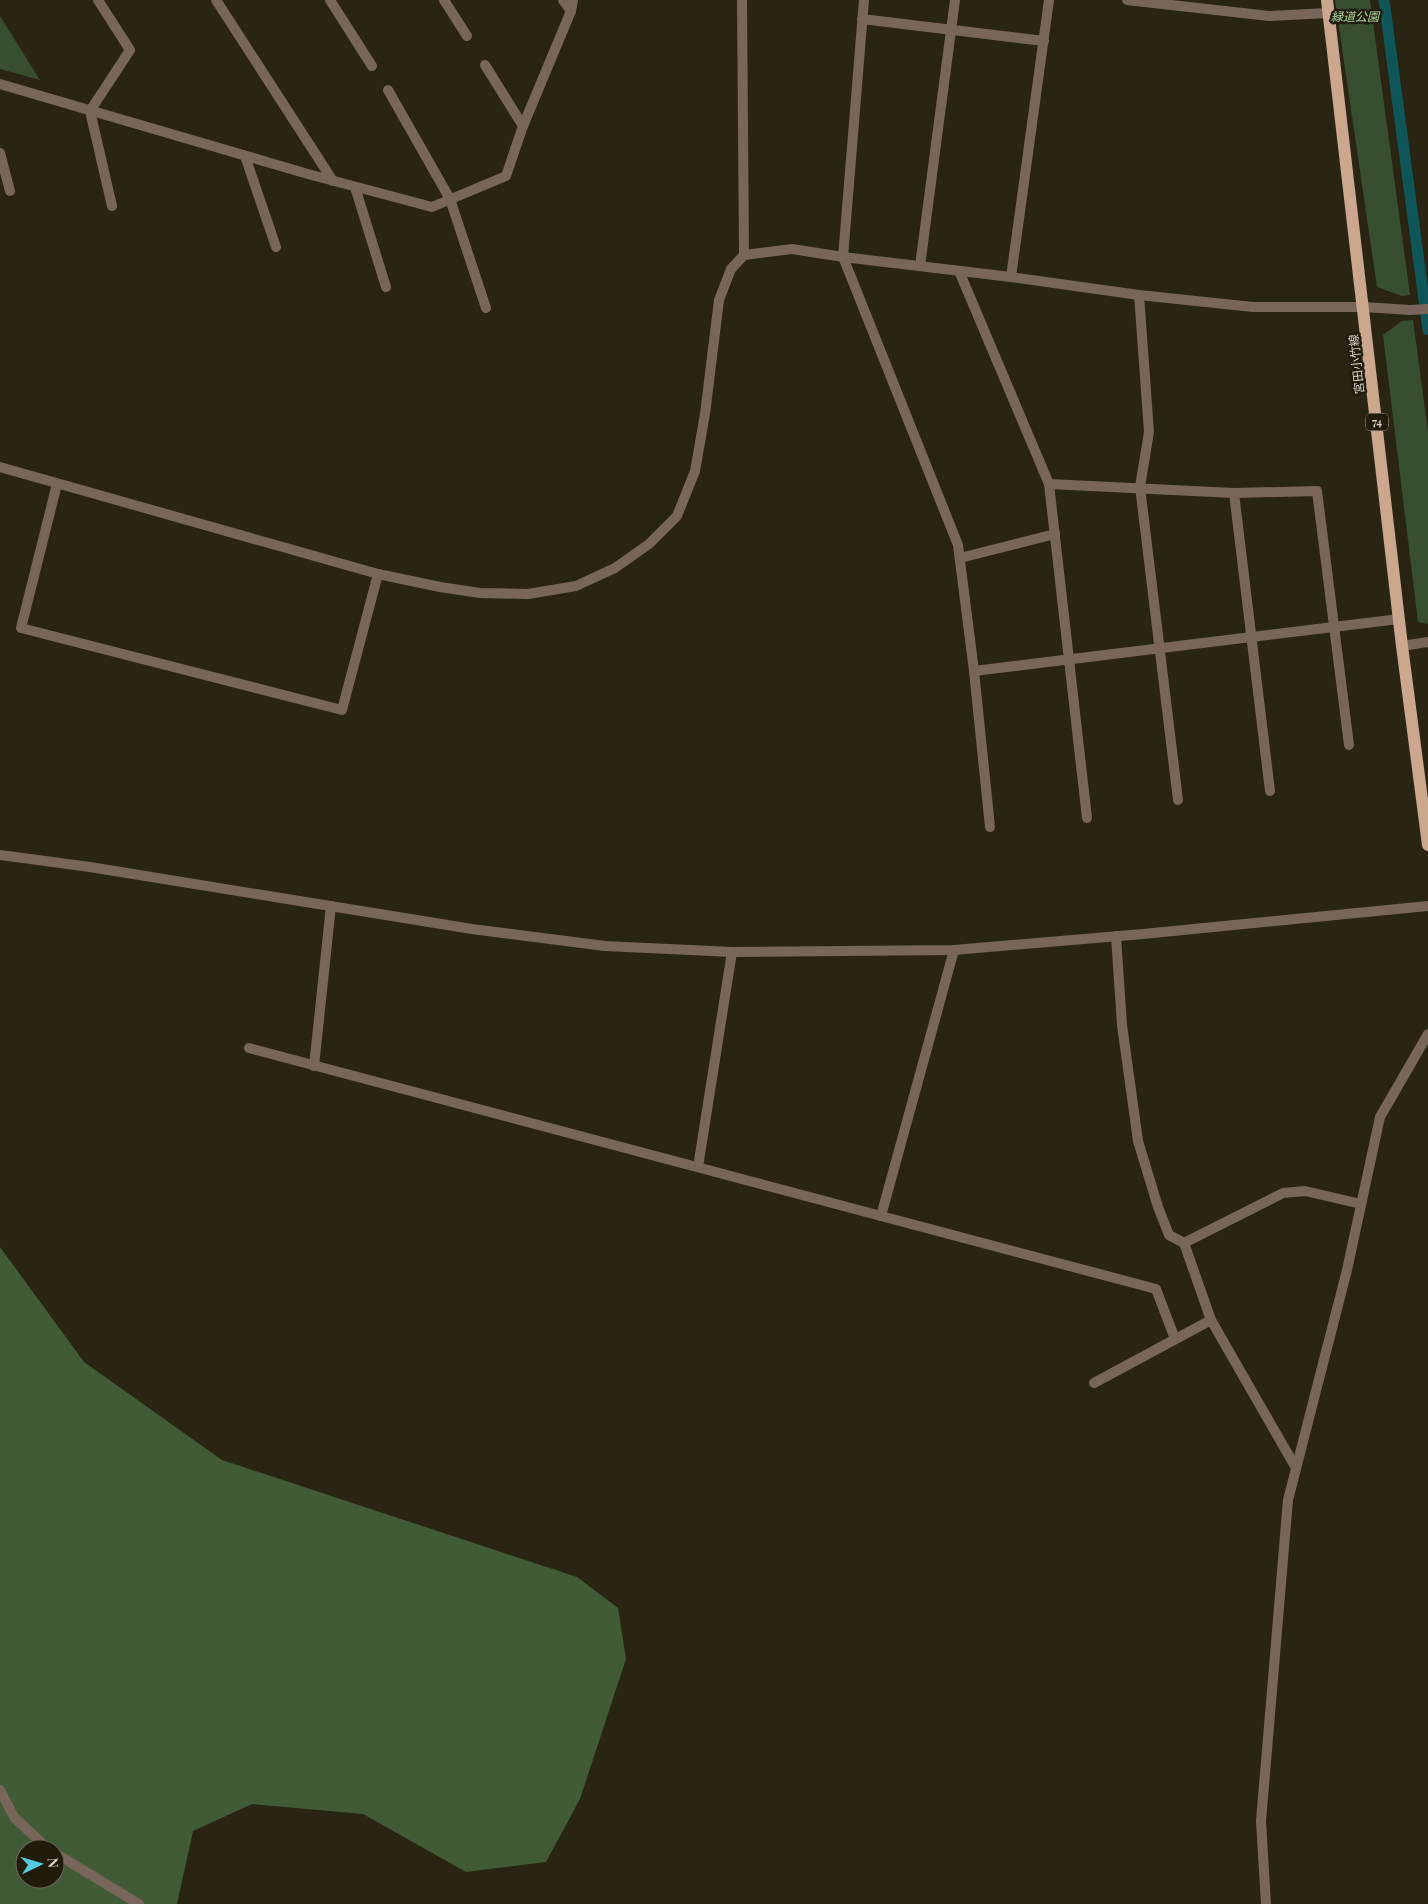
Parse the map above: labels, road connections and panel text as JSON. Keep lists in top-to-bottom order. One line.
{"streets":{"main road":["宮田小竹線","74"]},"parks":["緑道公園"],"north":"right"}
